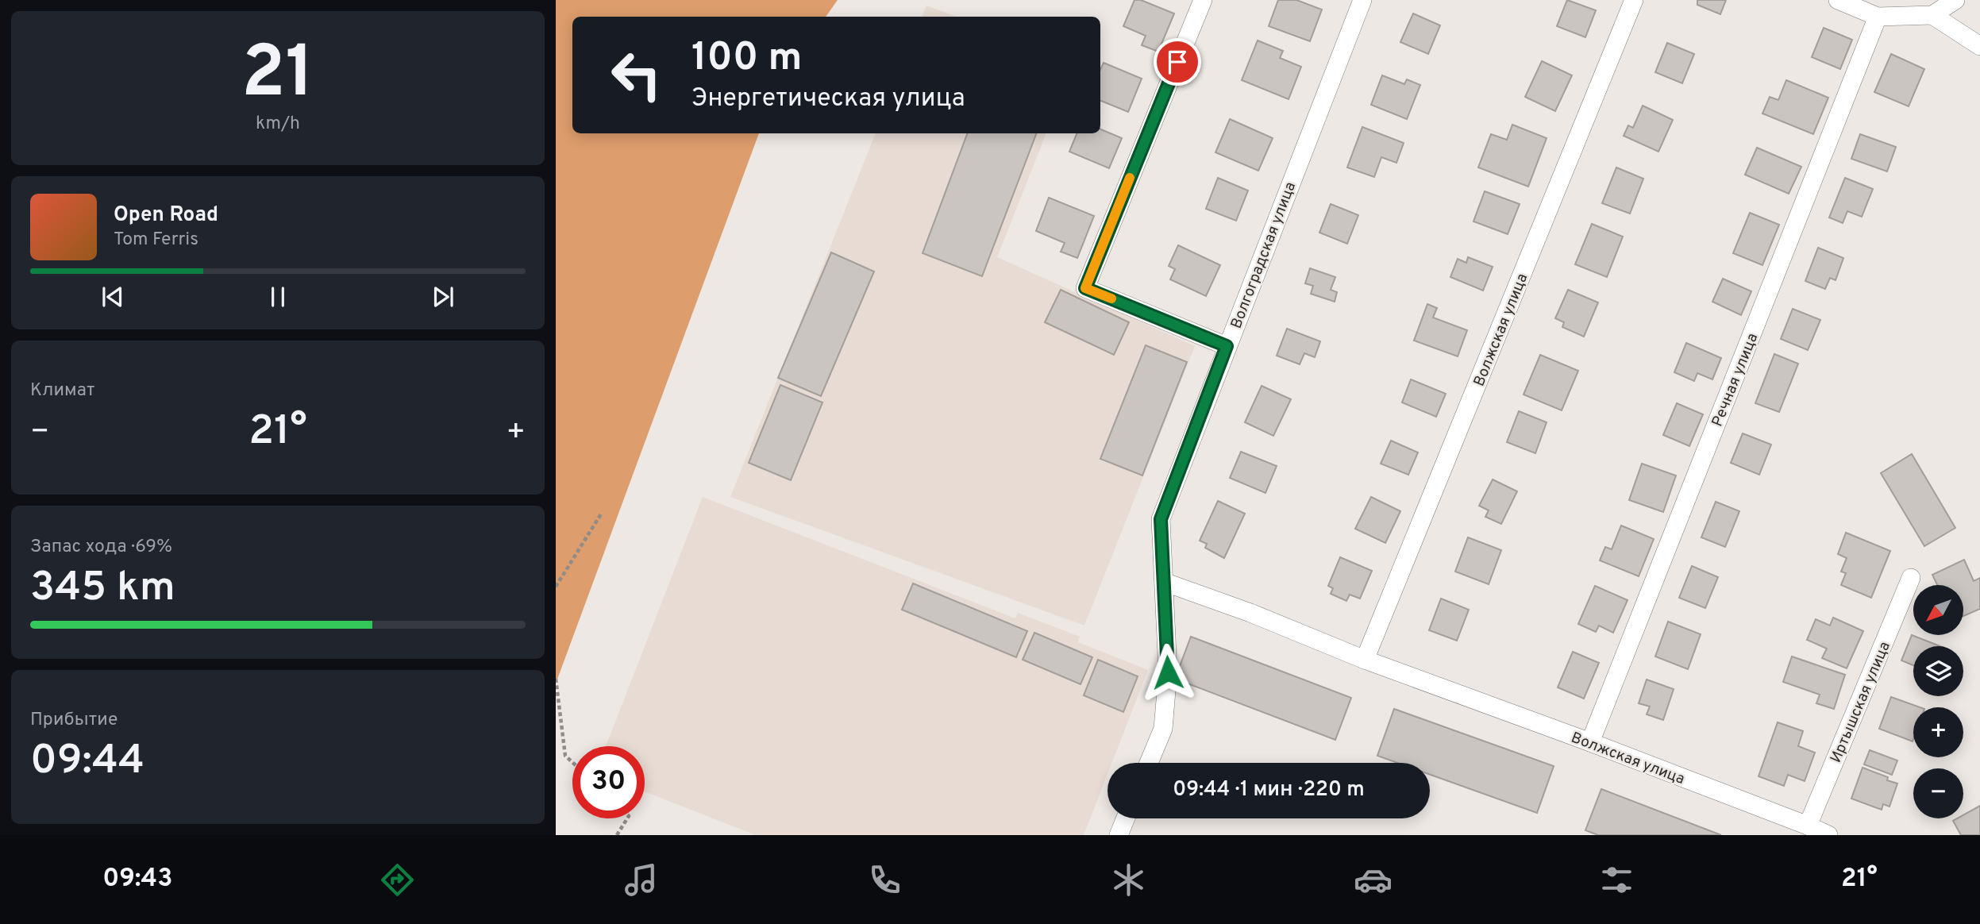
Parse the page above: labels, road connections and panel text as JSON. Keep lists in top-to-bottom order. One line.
{"streets":{"street":["Волгоградская улица","Волжская улица","Речная улица","Иртышская улица"]},"crossings":[["Волгоградская улица","Волжская улица"],["Волжская улица","Речная улица"],["Волжская улица","Иртышская улица"]],"north":"bottom left","page":{"tile":[["21","km/h"],"Климат",["Запас хода · 69%","345 km"],["Прибытие","09:44"]],"turn":["100 m","Энергетическая улица"],"song":["Open Road","Tom Ferris"],"heat":["−","21°","+"],"map_buttons":["+","−"],"limit":"30","trip":"09:44 · 1 мин · 220 m","tabs":["09:43","21°"]}}
